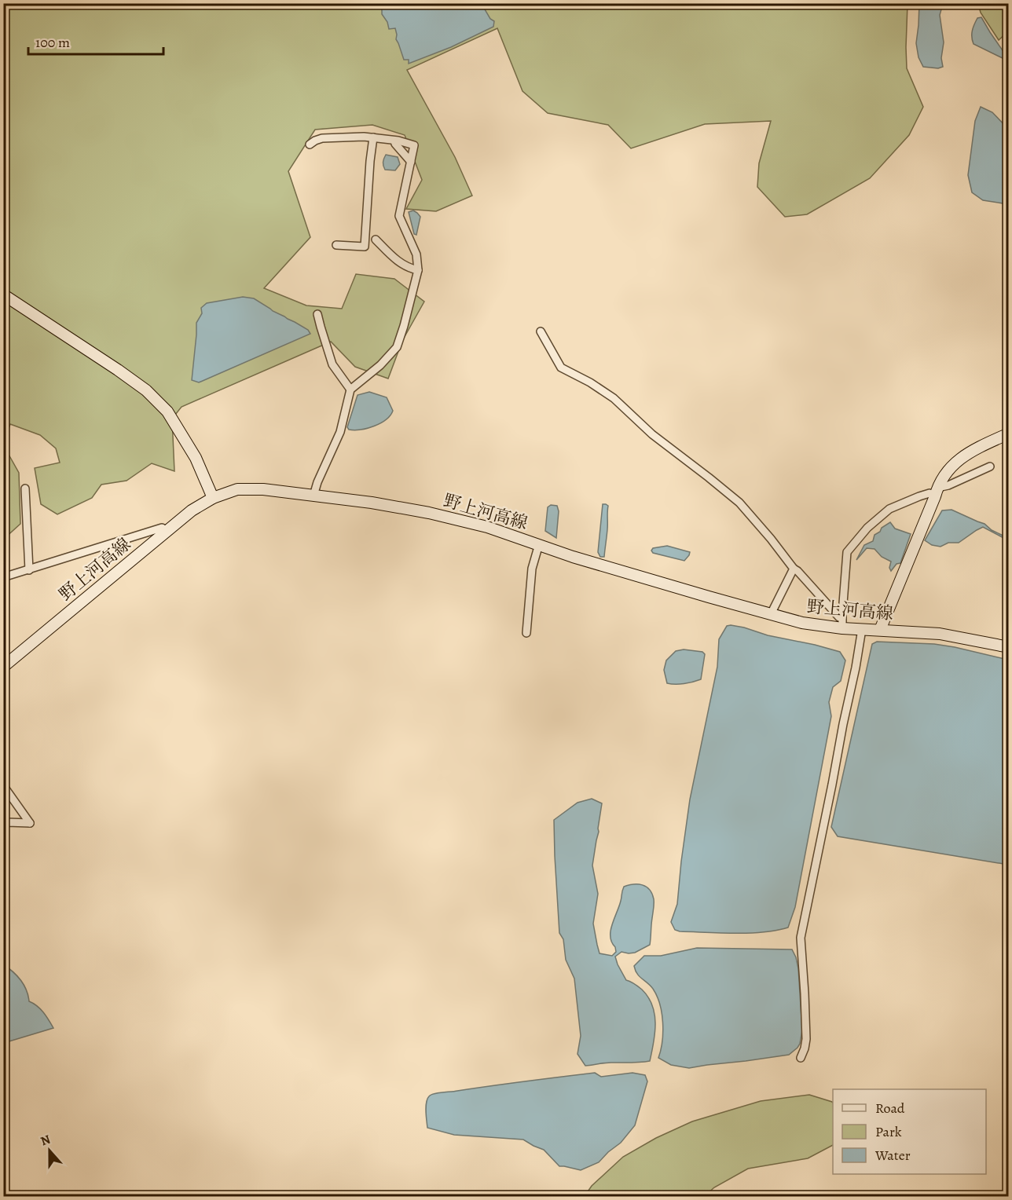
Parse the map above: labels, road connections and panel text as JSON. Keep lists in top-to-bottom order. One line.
{"streets":{"main road":["野上河高線"]},"legend":["Road","Park","Water"],"scale_bar":"100 m","north":"top"}
